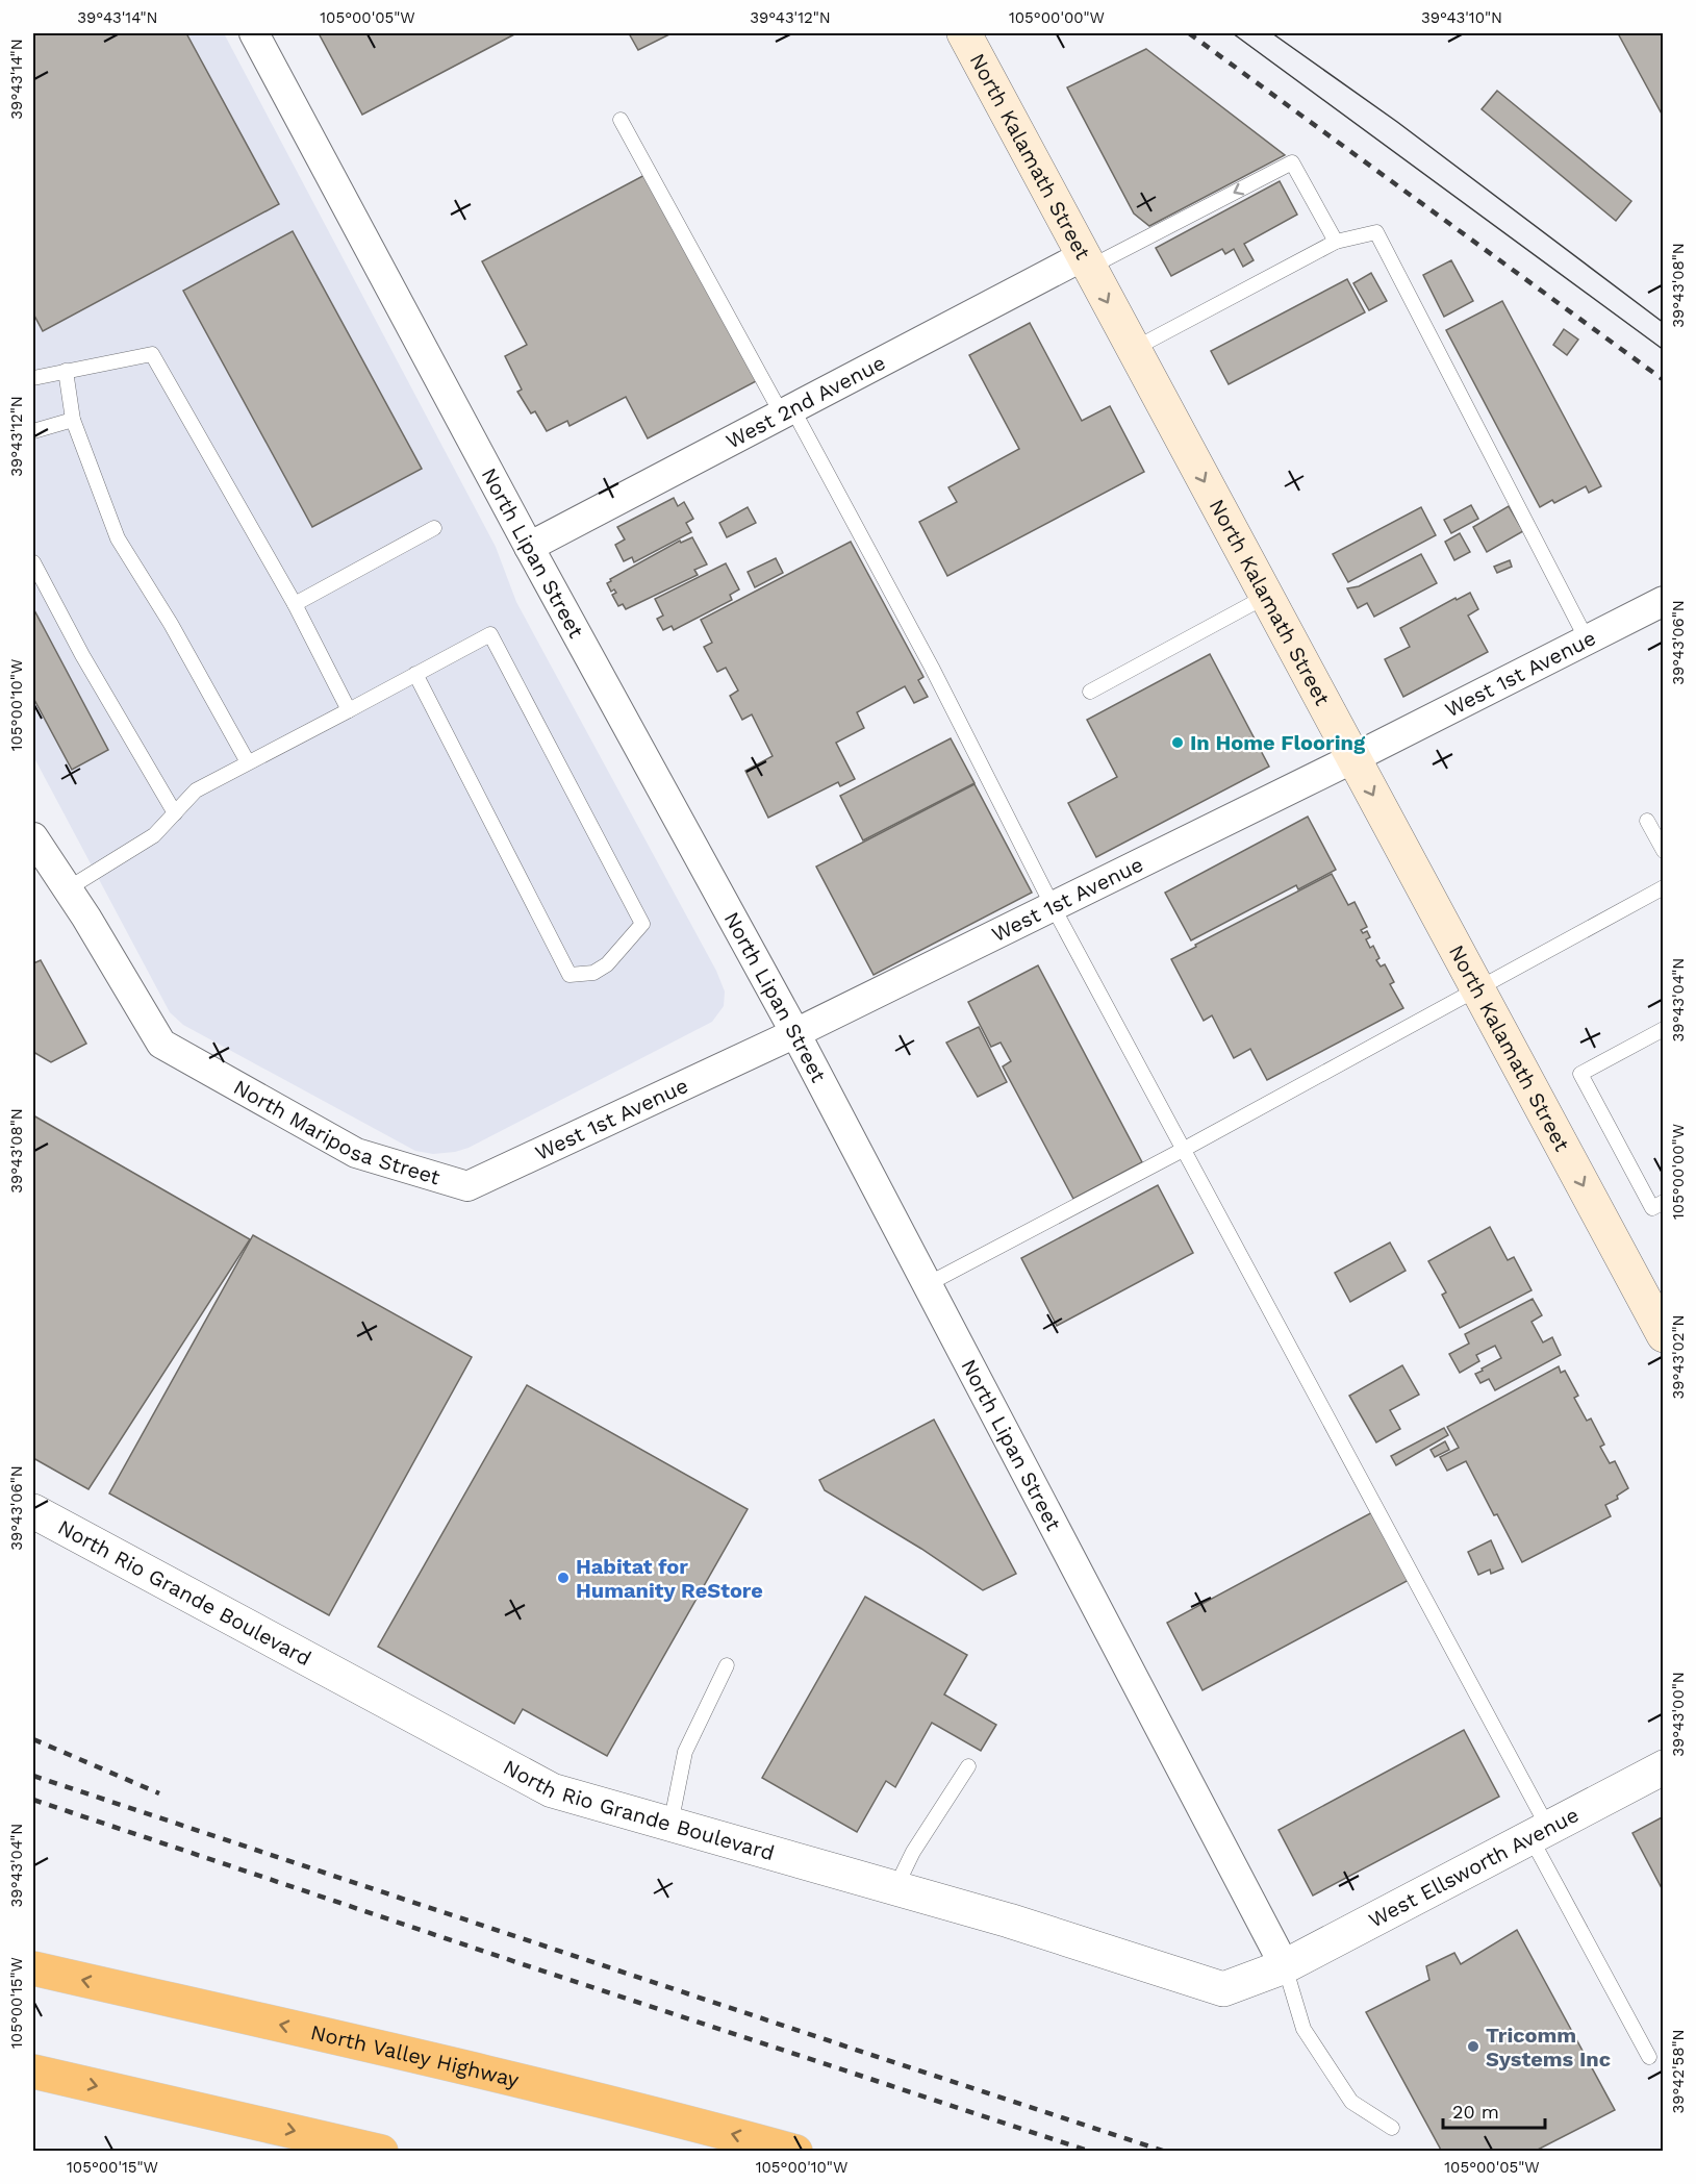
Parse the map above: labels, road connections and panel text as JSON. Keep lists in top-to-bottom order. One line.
{"streets":{"highway":["North Valley Highway"],"main road":["North Kalamath Street"],"street":["West 2nd Avenue","North Lipan Street","West 1st Avenue","North Mariposa Street","North Rio Grande Boulevard","West Ellsworth Avenue"]},"crossings":[["North Kalamath Street","West 2nd Avenue"],["North Kalamath Street","West 1st Avenue"],["West 2nd Avenue","North Lipan Street"],["North Lipan Street","West 1st Avenue"],["North Lipan Street","North Rio Grande Boulevard"],["North Lipan Street","West Ellsworth Avenue"],["West 1st Avenue","North Mariposa Street"],["North Rio Grande Boulevard","West Ellsworth Avenue"]],"one_way":["North Kalamath Street"],"places":["In Home Flooring","Habitat for Humanity ReStore","Tricomm Systems Inc"],"scale_bar":"20 m","coordinates":["39°43'14\"N","105°00'05\"W","39°43'12\"N","105°00'00\"W","39°43'10\"N","39°43'08\"N","39°43'06\"N","105°00'10\"W","39°43'04\"N","39°43'02\"N","39°43'00\"N","105°00'15\"W","39°42'58\"N"]}
